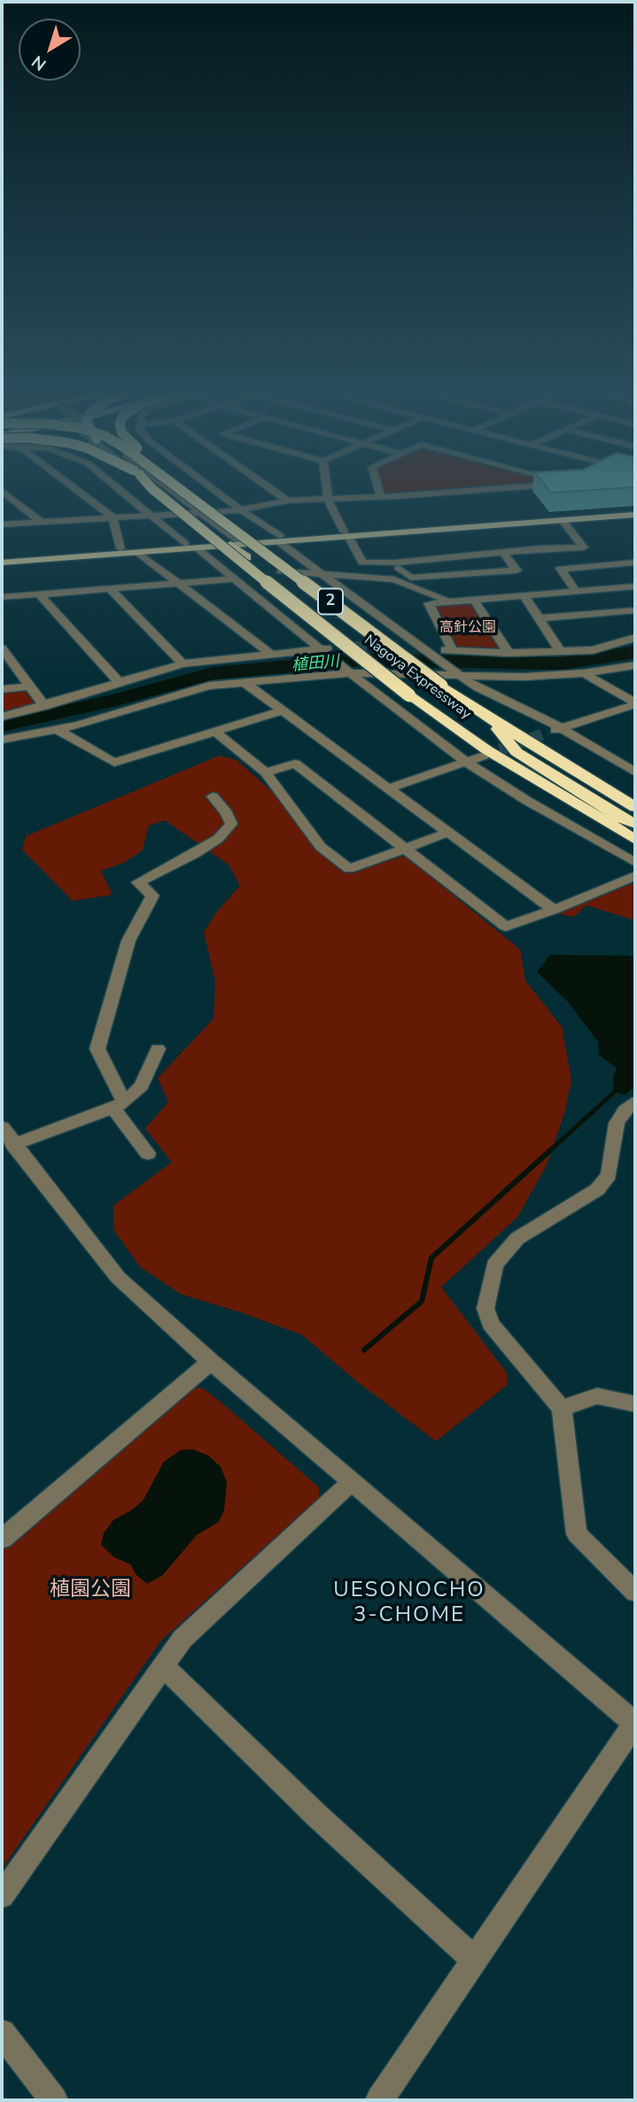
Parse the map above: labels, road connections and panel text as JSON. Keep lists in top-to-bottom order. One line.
{"streets":{"highway":["2","Nagoya Expressway"]},"crossings":[["2","Nagoya Expressway"]],"districts":["UESONOCHO 3-CHOME"],"water":["植田川"],"parks":["高針公園","植園公園"],"north":"bottom left"}
